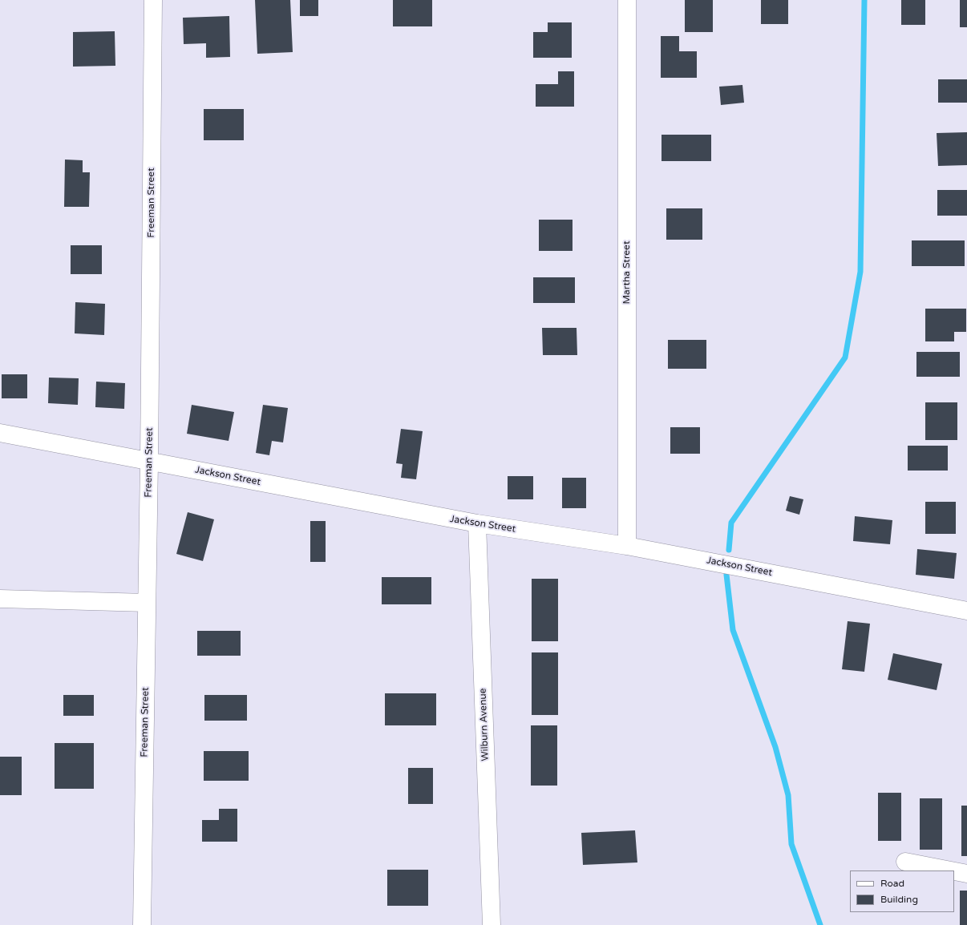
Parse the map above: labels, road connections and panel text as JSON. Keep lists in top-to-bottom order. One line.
{"streets":{"street":["Freeman Street","Martha Street","Jackson Street","Wilburn Avenue"]},"crossings":[["Freeman Street","Jackson Street"],["Martha Street","Jackson Street"],["Jackson Street","Wilburn Avenue"]],"legend":["Road","Building"]}
